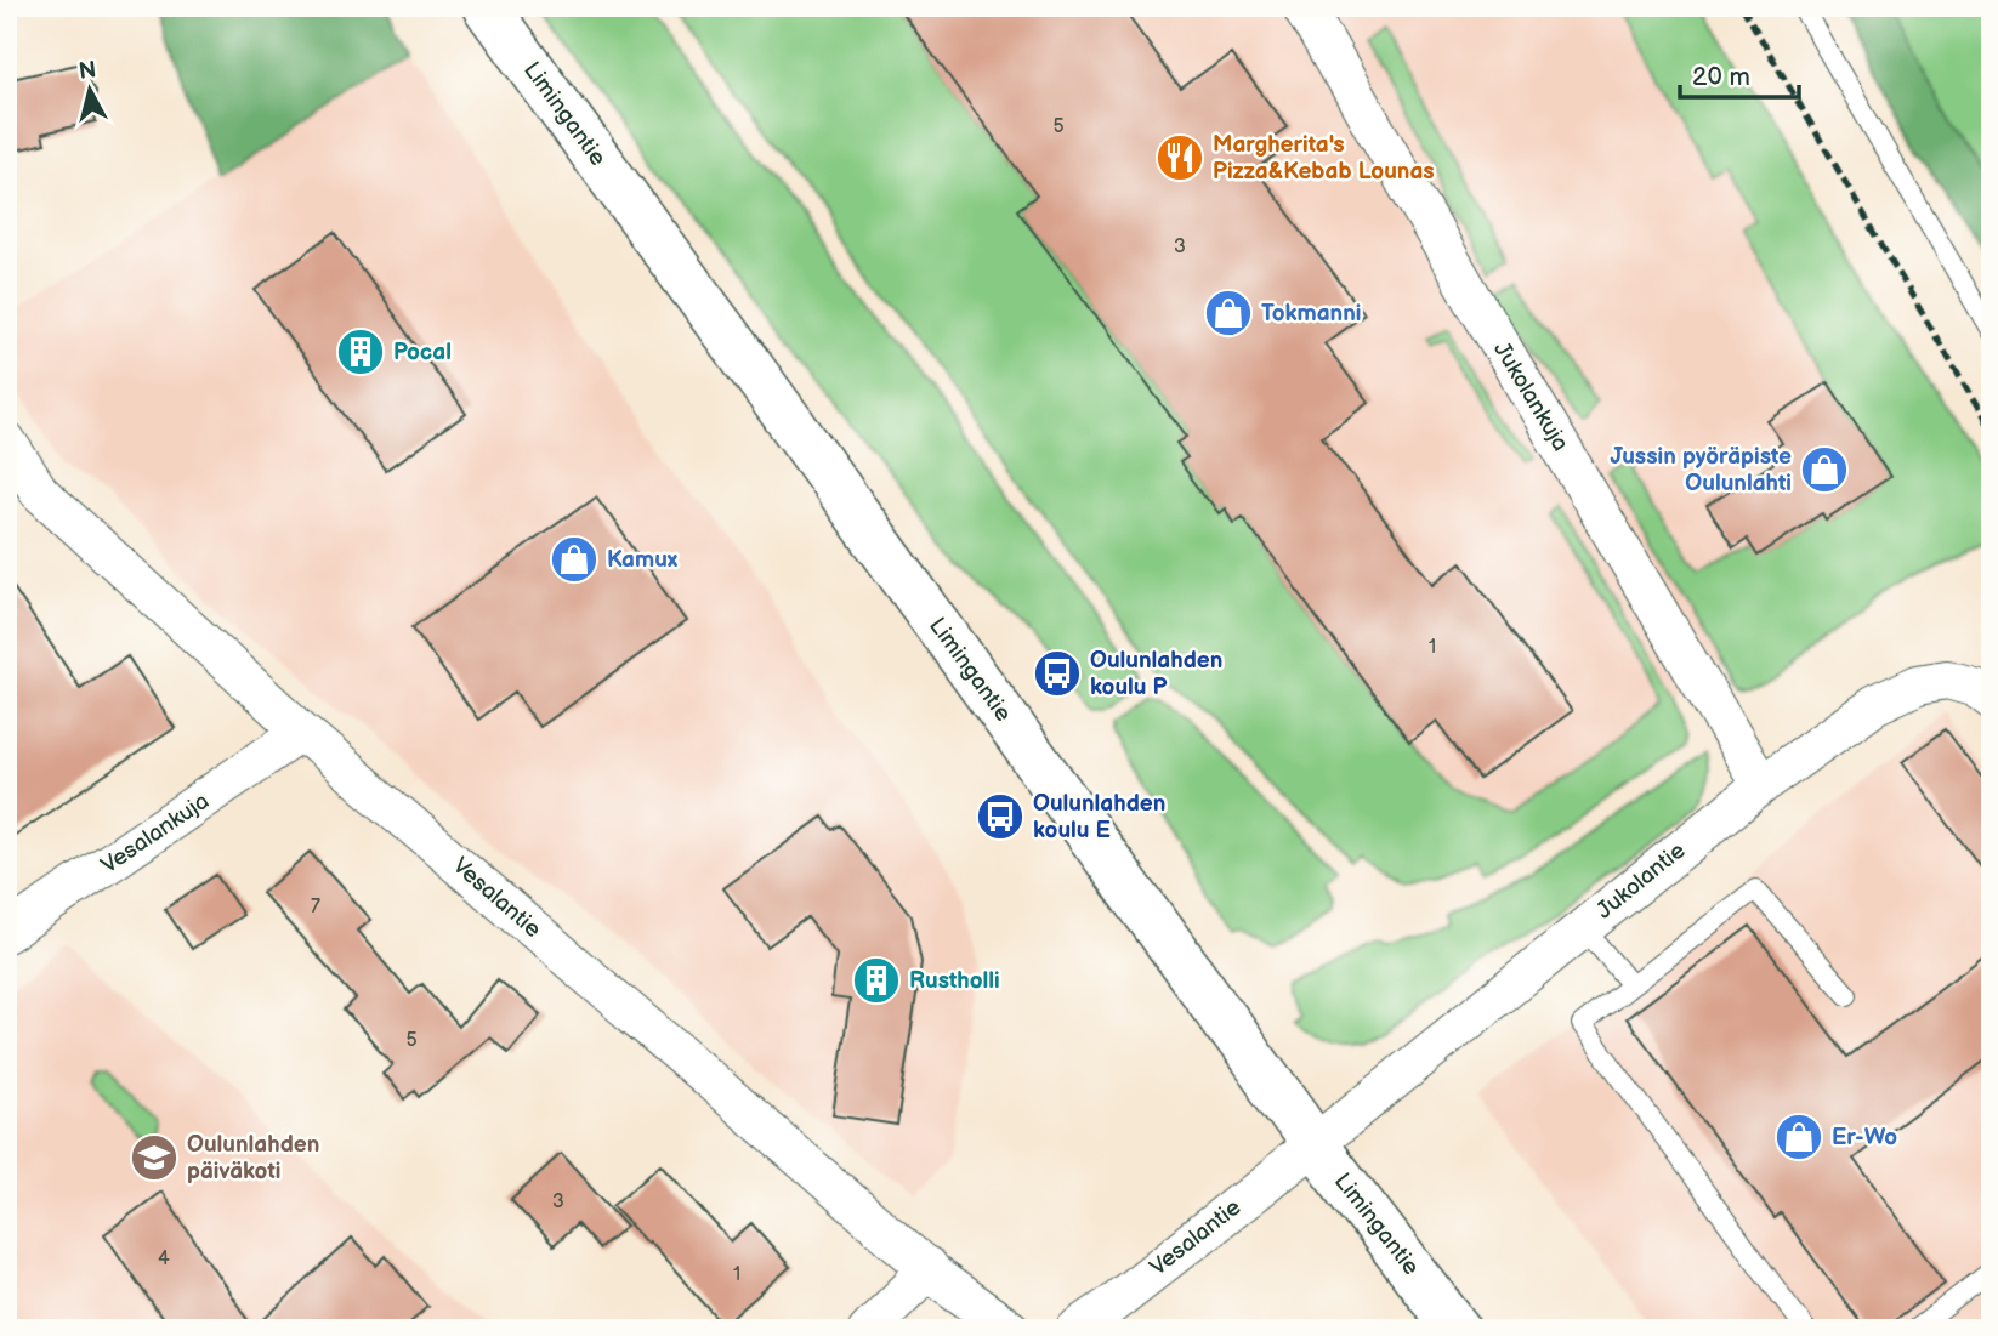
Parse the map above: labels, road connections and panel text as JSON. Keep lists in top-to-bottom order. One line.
{"streets":{"main road":["Limingantie"],"street":["Jukolankuja","Vesalankuja","Jukolantie","Vesalantie"]},"crossings":[["Limingantie","Jukolantie"],["Limingantie","Vesalantie"],["Jukolankuja","Jukolantie"],["Vesalankuja","Vesalantie"],["Jukolantie","Vesalantie"]],"places":{"restaurant":["Margherita's Pizza&Kebab Lounas"],"shop":["Tokmanni","Jussin pyöräpiste Oulunlahti","Kamux","Er-Wo"],"building":["Pocal","Rustholli"],"bus stop":["Oulunlahden koulu P","Oulunlahden koulu E"],"school or university":["Oulunlahden päiväkoti"]},"house_numbers":["5","3","1","7","5","3","4","1"],"scale_bar":"20 m","north":"top"}
